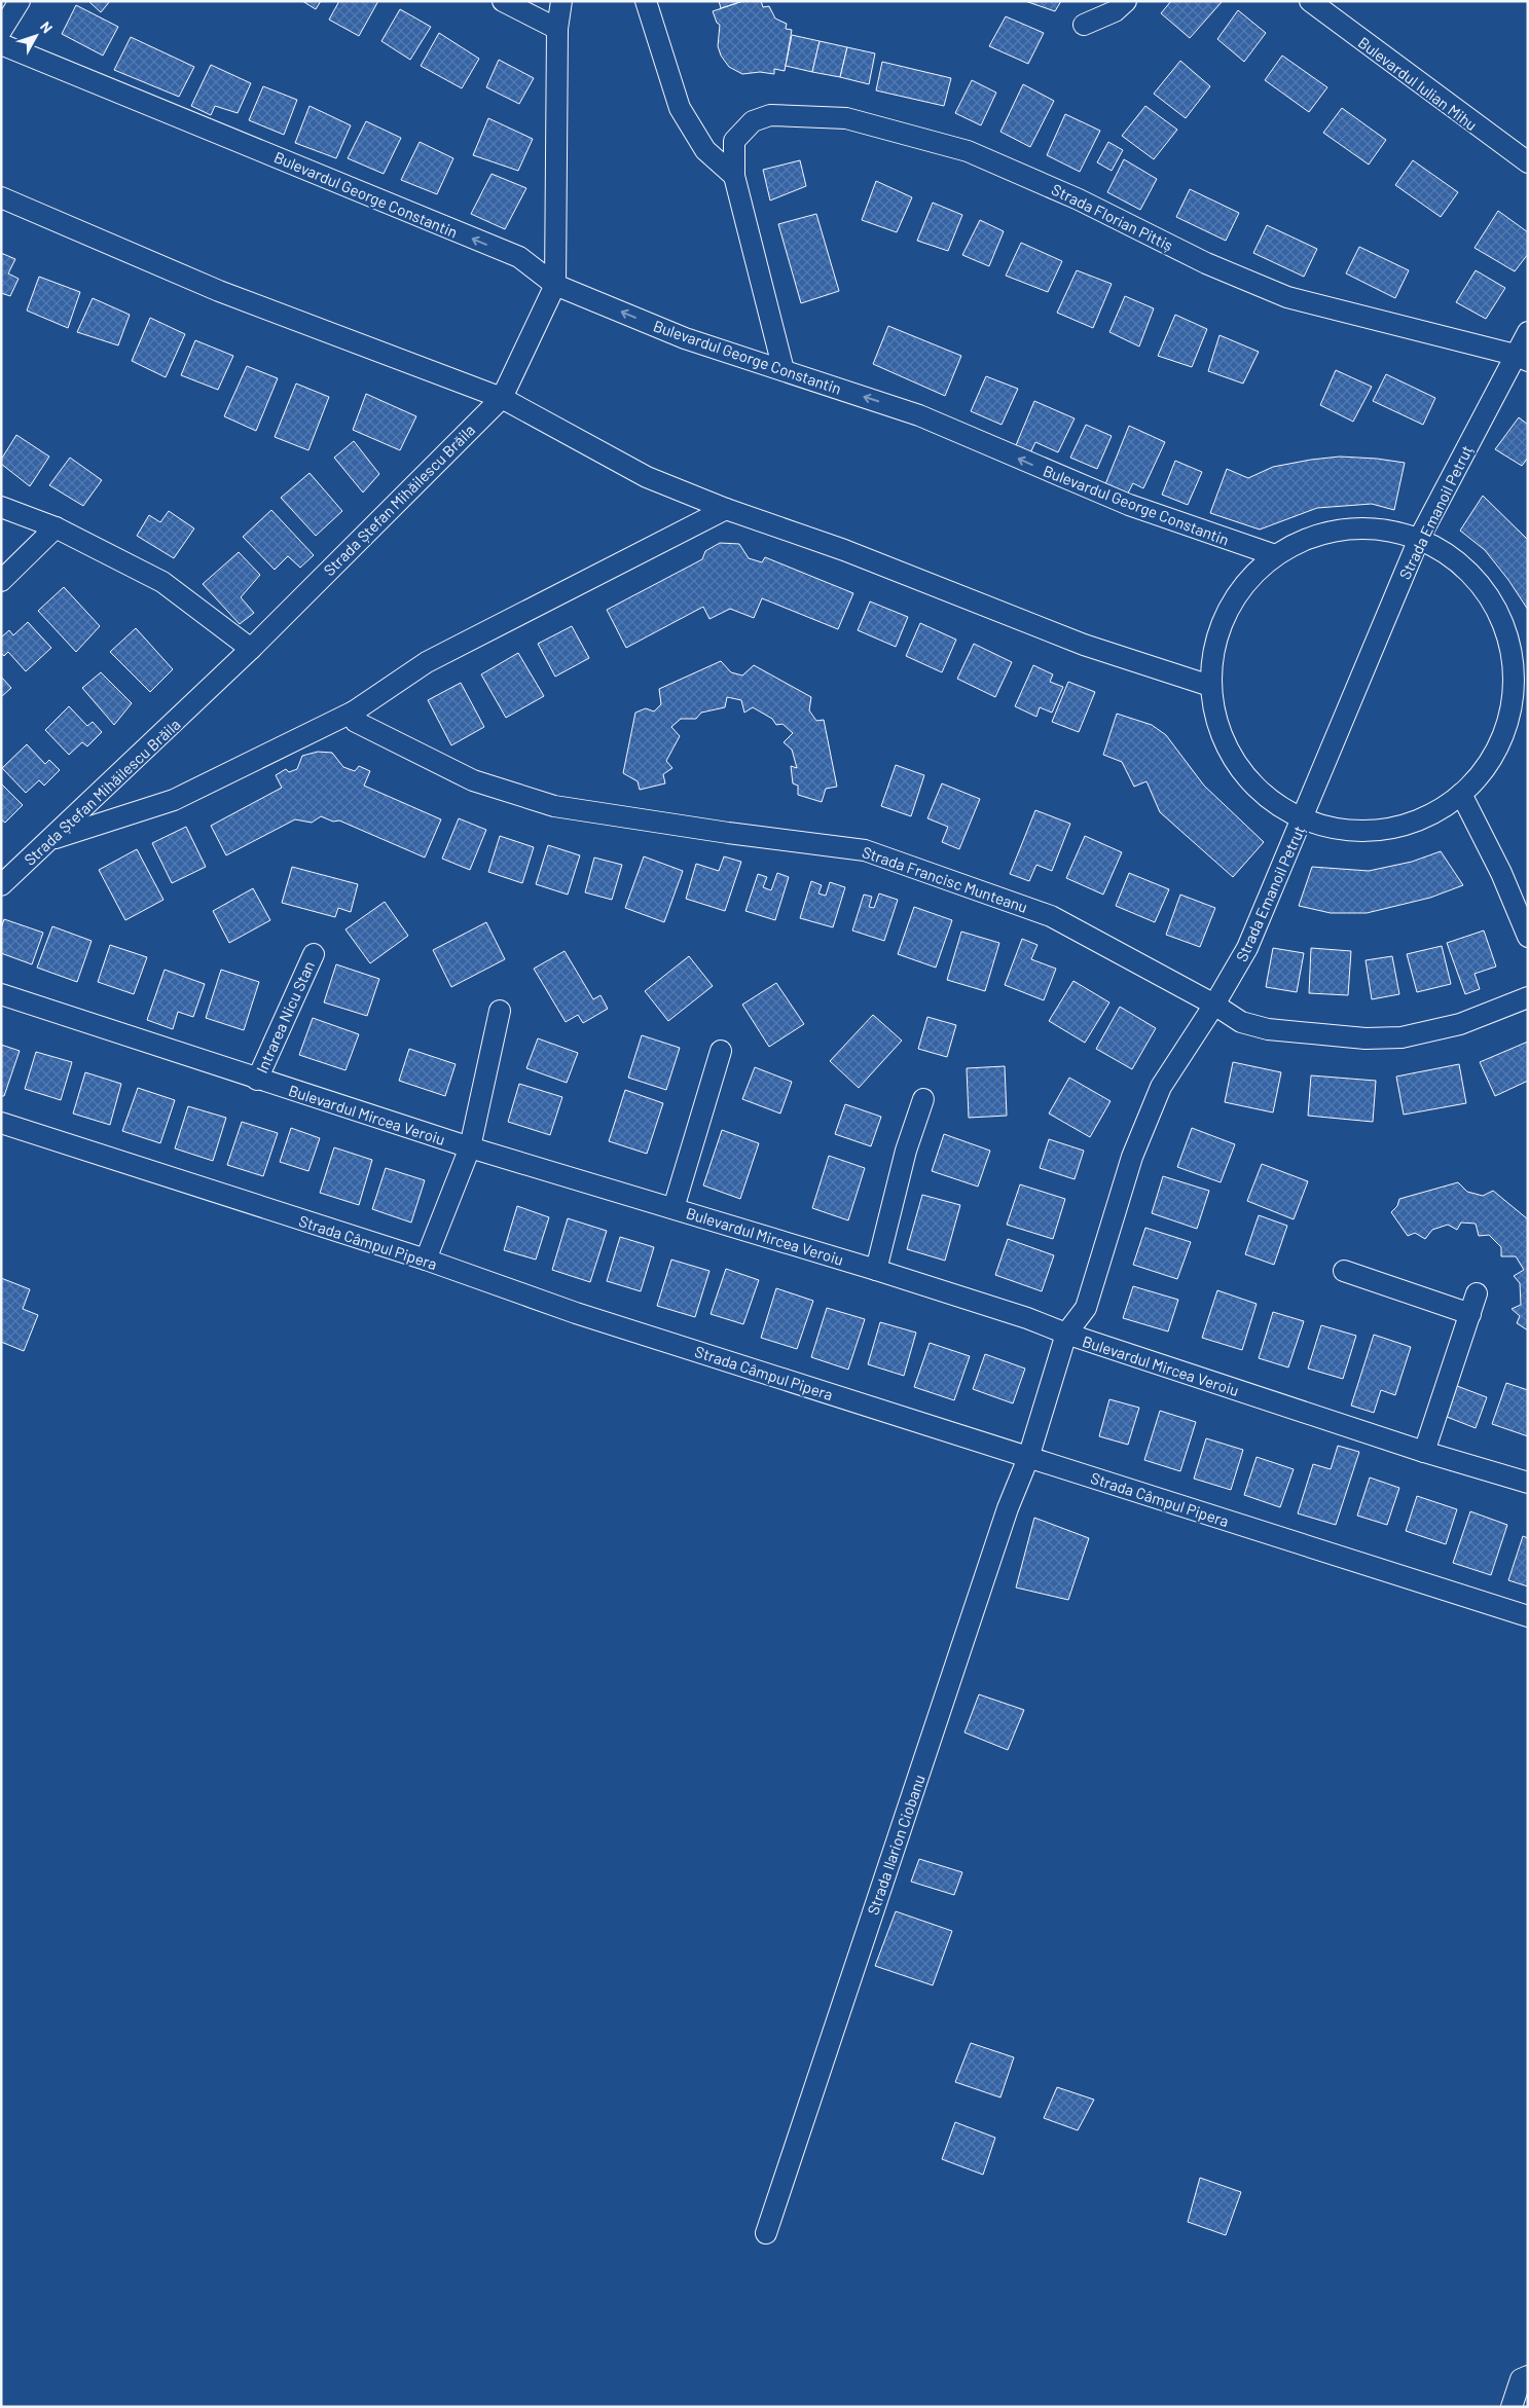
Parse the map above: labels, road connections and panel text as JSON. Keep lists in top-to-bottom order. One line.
{"streets":{"street":["Bulevardul Iulian Mihu","Bulevardul George Constantin","Strada Florian Pittiș","Strada Ștefan Mihăilescu Brăila","Strada Emanoil Petruț","Strada Francisc Munteanu","Intrarea Nicu Stan","Bulevardul Mircea Veroiu","Strada Câmpul Pipera","Strada Ilarion Ciobanu"]},"crossings":[["Bulevardul George Constantin","Strada Florian Pittiș"],["Bulevardul George Constantin","Strada Ștefan Mihăilescu Brăila"],["Strada Florian Pittiș","Strada Emanoil Petruț"],["Strada Emanoil Petruț","Strada Francisc Munteanu"],["Strada Emanoil Petruț","Bulevardul Mircea Veroiu"],["Strada Emanoil Petruț","Strada Câmpul Pipera"],["Strada Emanoil Petruț","Strada Ilarion Ciobanu"],["Intrarea Nicu Stan","Bulevardul Mircea Veroiu"],["Strada Câmpul Pipera","Strada Ilarion Ciobanu"]],"north":"top right"}
